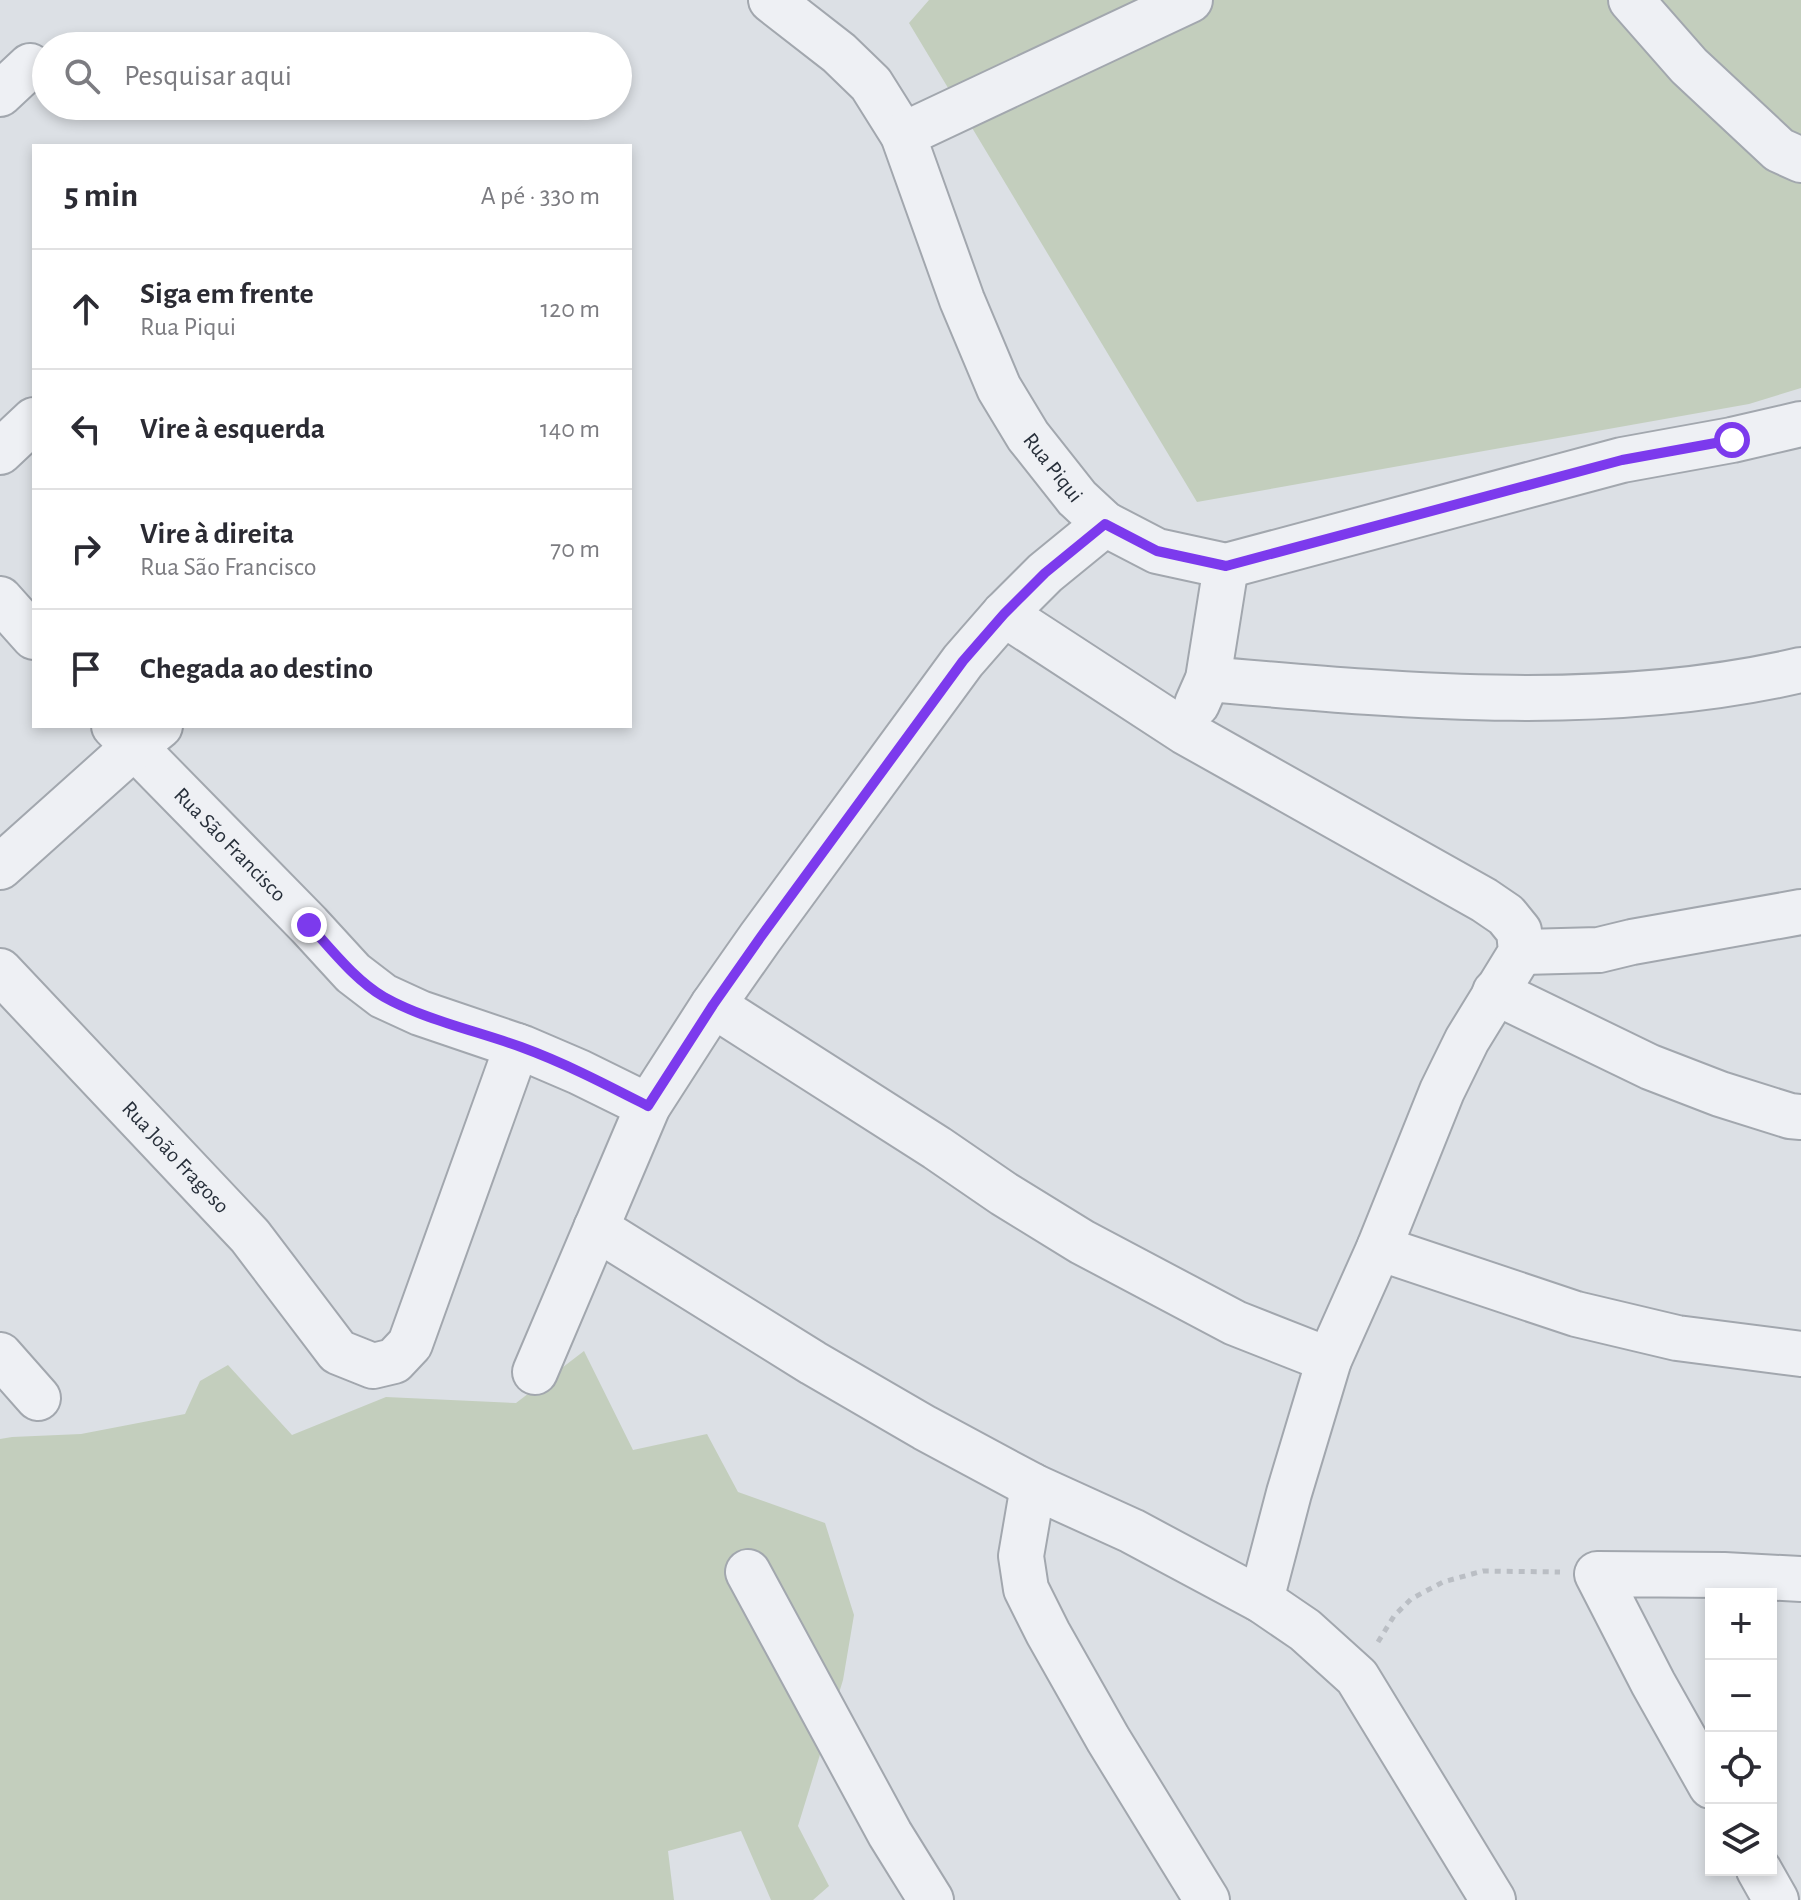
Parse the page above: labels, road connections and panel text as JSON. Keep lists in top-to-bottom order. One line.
{"streets":{"street":["Rua Piqui","Rua São Francisco","Rua João Fragoso"]},"crossings":[["Rua São Francisco","Rua João Fragoso"]],"page":{"search":"Pesquisar aqui","heading":["5 min","A pé · 330 m"],"list":[["Siga em frente","Rua Piqui","120 m"],["Vire à esquerda","140 m"],["Vire à direita","Rua São Francisco","70 m"],"Chegada ao destino"],"map_buttons":["+","−"]}}
